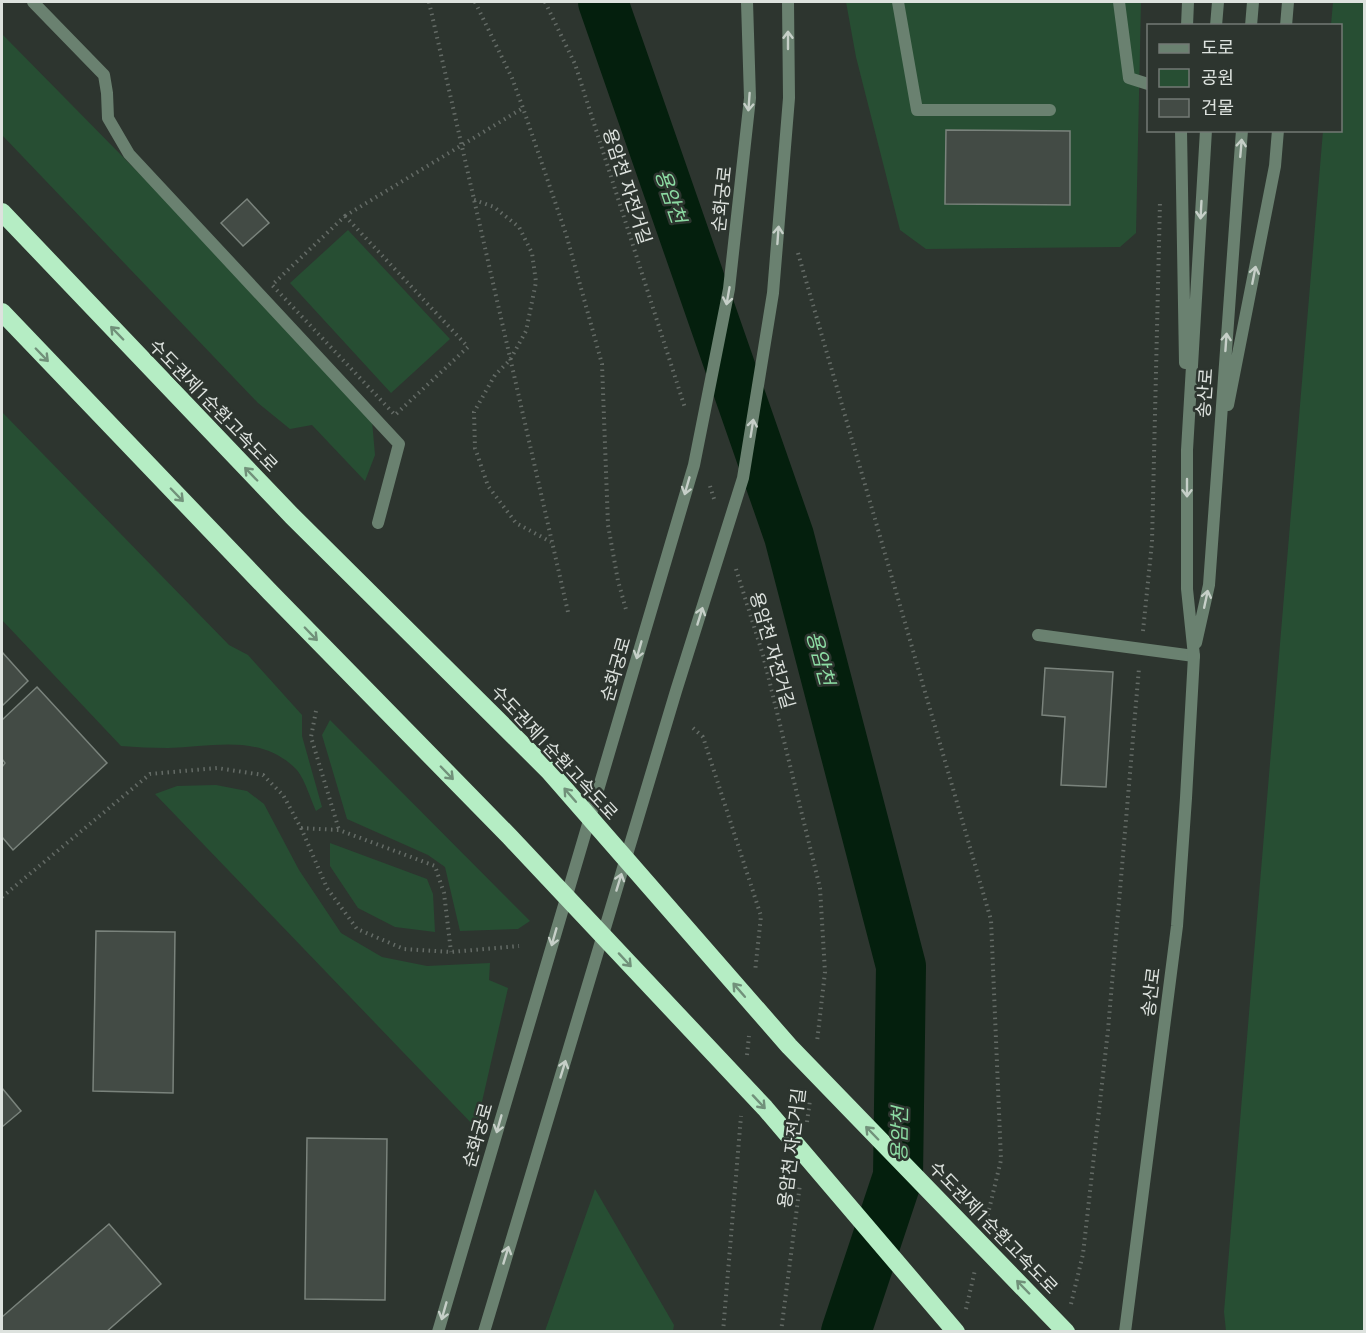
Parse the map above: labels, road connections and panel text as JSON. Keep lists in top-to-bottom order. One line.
{"streets":{"highway":["수도권제1순환고속도로"],"street":["순화궁로","송산로"],"path":["용암천 자전거길"]},"water":["용암천"],"legend":["도로","공원","건물"]}
